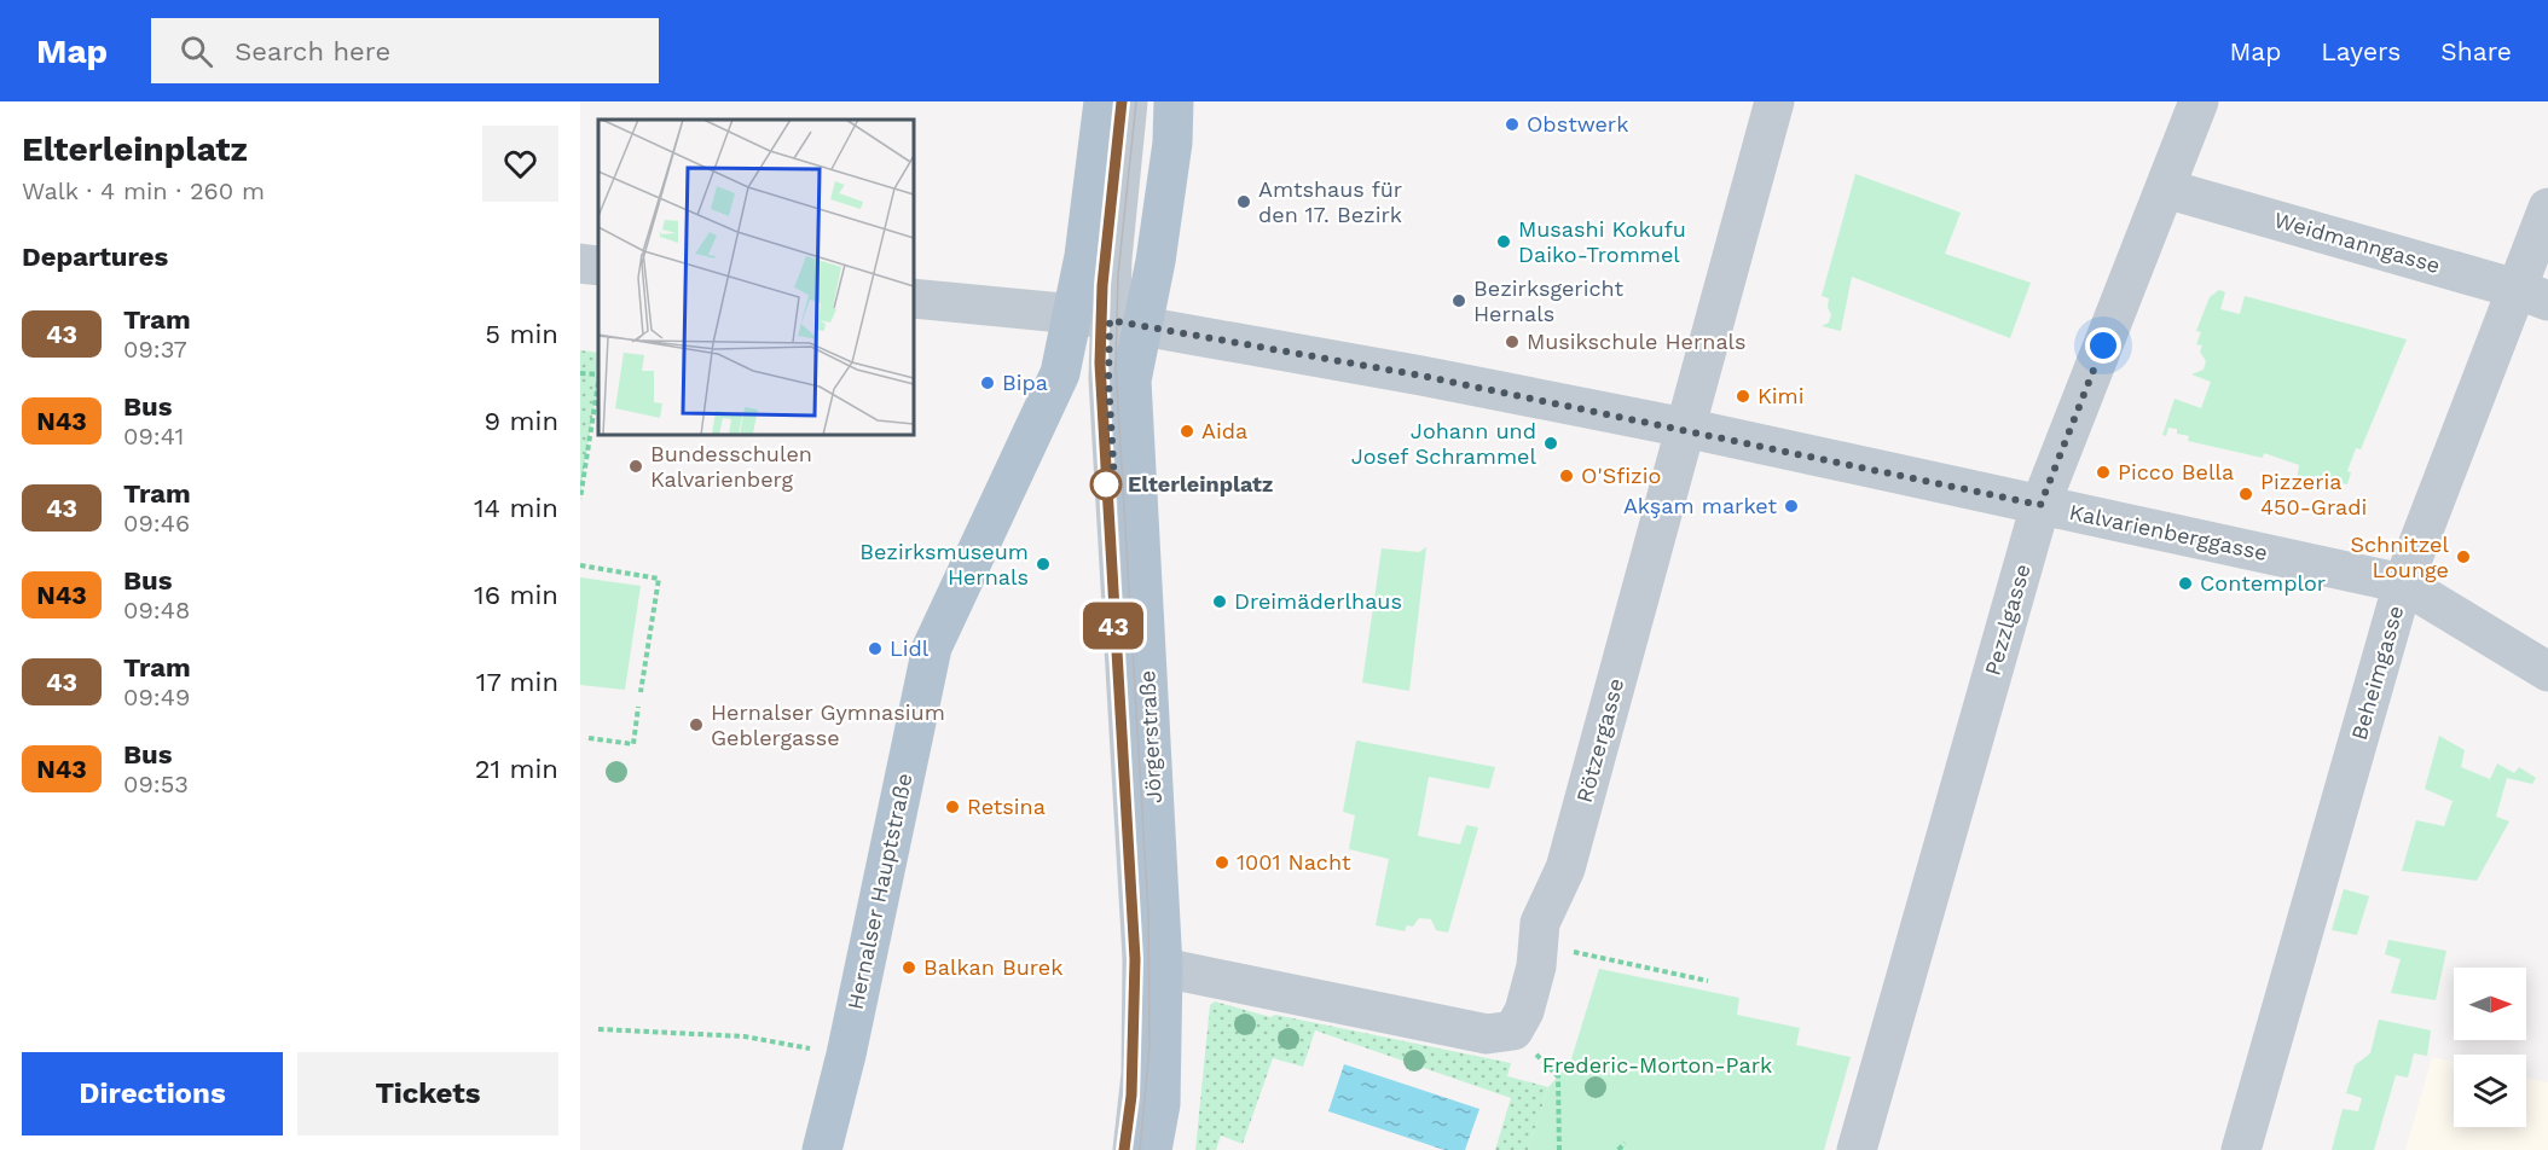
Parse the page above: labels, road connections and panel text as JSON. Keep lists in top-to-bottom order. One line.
{"streets":{"main road":["Jörgerstraße","Hernalser Hauptstraße"],"street":["Weidmanngasse","Kalvarienberggasse","Pezzlgasse","Beheimgasse","Rötzergasse"]},"crossings":[["Weidmanngasse","Pezzlgasse"],["Weidmanngasse","Beheimgasse"],["Kalvarienberggasse","Pezzlgasse"],["Kalvarienberggasse","Beheimgasse"],["Kalvarienberggasse","Jörgerstraße"],["Kalvarienberggasse","Rötzergasse"],["Kalvarienberggasse","Hernalser Hauptstraße"],["Jörgerstraße","Hernalser Hauptstraße"]],"parks":["Frederic-Morton-Park"],"places":["Obstwerk","Amtshaus für den 17. Bezirk","Musashi Kokufu Daiko-Trommel","Bezirksgericht Hernals","Musikschule Hernals","Bipa","Kimi","Aida","Johann und Josef Schrammel","Bundesschulen Kalvarienberg","Picco Bella","O'Sfizio","Elterleinplatz","Pizzeria 450-Gradi","Akşam market","Schnitzel Lounge","Bezirksmuseum Hernals","Contemplor","Dreimäderlhaus","Lidl","Hernalser Gymnasium Geblergasse","Retsina","1001 Nacht","Balkan Burek"],"lines":["tram line 43"],"north":"right","page":{"header":"Map","search":"Search here","nav":["Map","Layers","Share"],"heading":[["Elterleinplatz","Walk · 4 min · 260 m"],"Departures"],"on_map":"43","list":[{"mark":"43","name":"Tram","note":"09:37","value":"5 min"},{"mark":"N43","name":"Bus","note":"09:41","value":"9 min"},{"mark":"43","name":"Tram","note":"09:46","value":"14 min"},{"mark":"N43","name":"Bus","note":"09:48","value":"16 min"},{"mark":"43","name":"Tram","note":"09:49","value":"17 min"},{"mark":"N43","name":"Bus","note":"09:53","value":"21 min"}],"buttons":["Directions","Tickets"]}}
